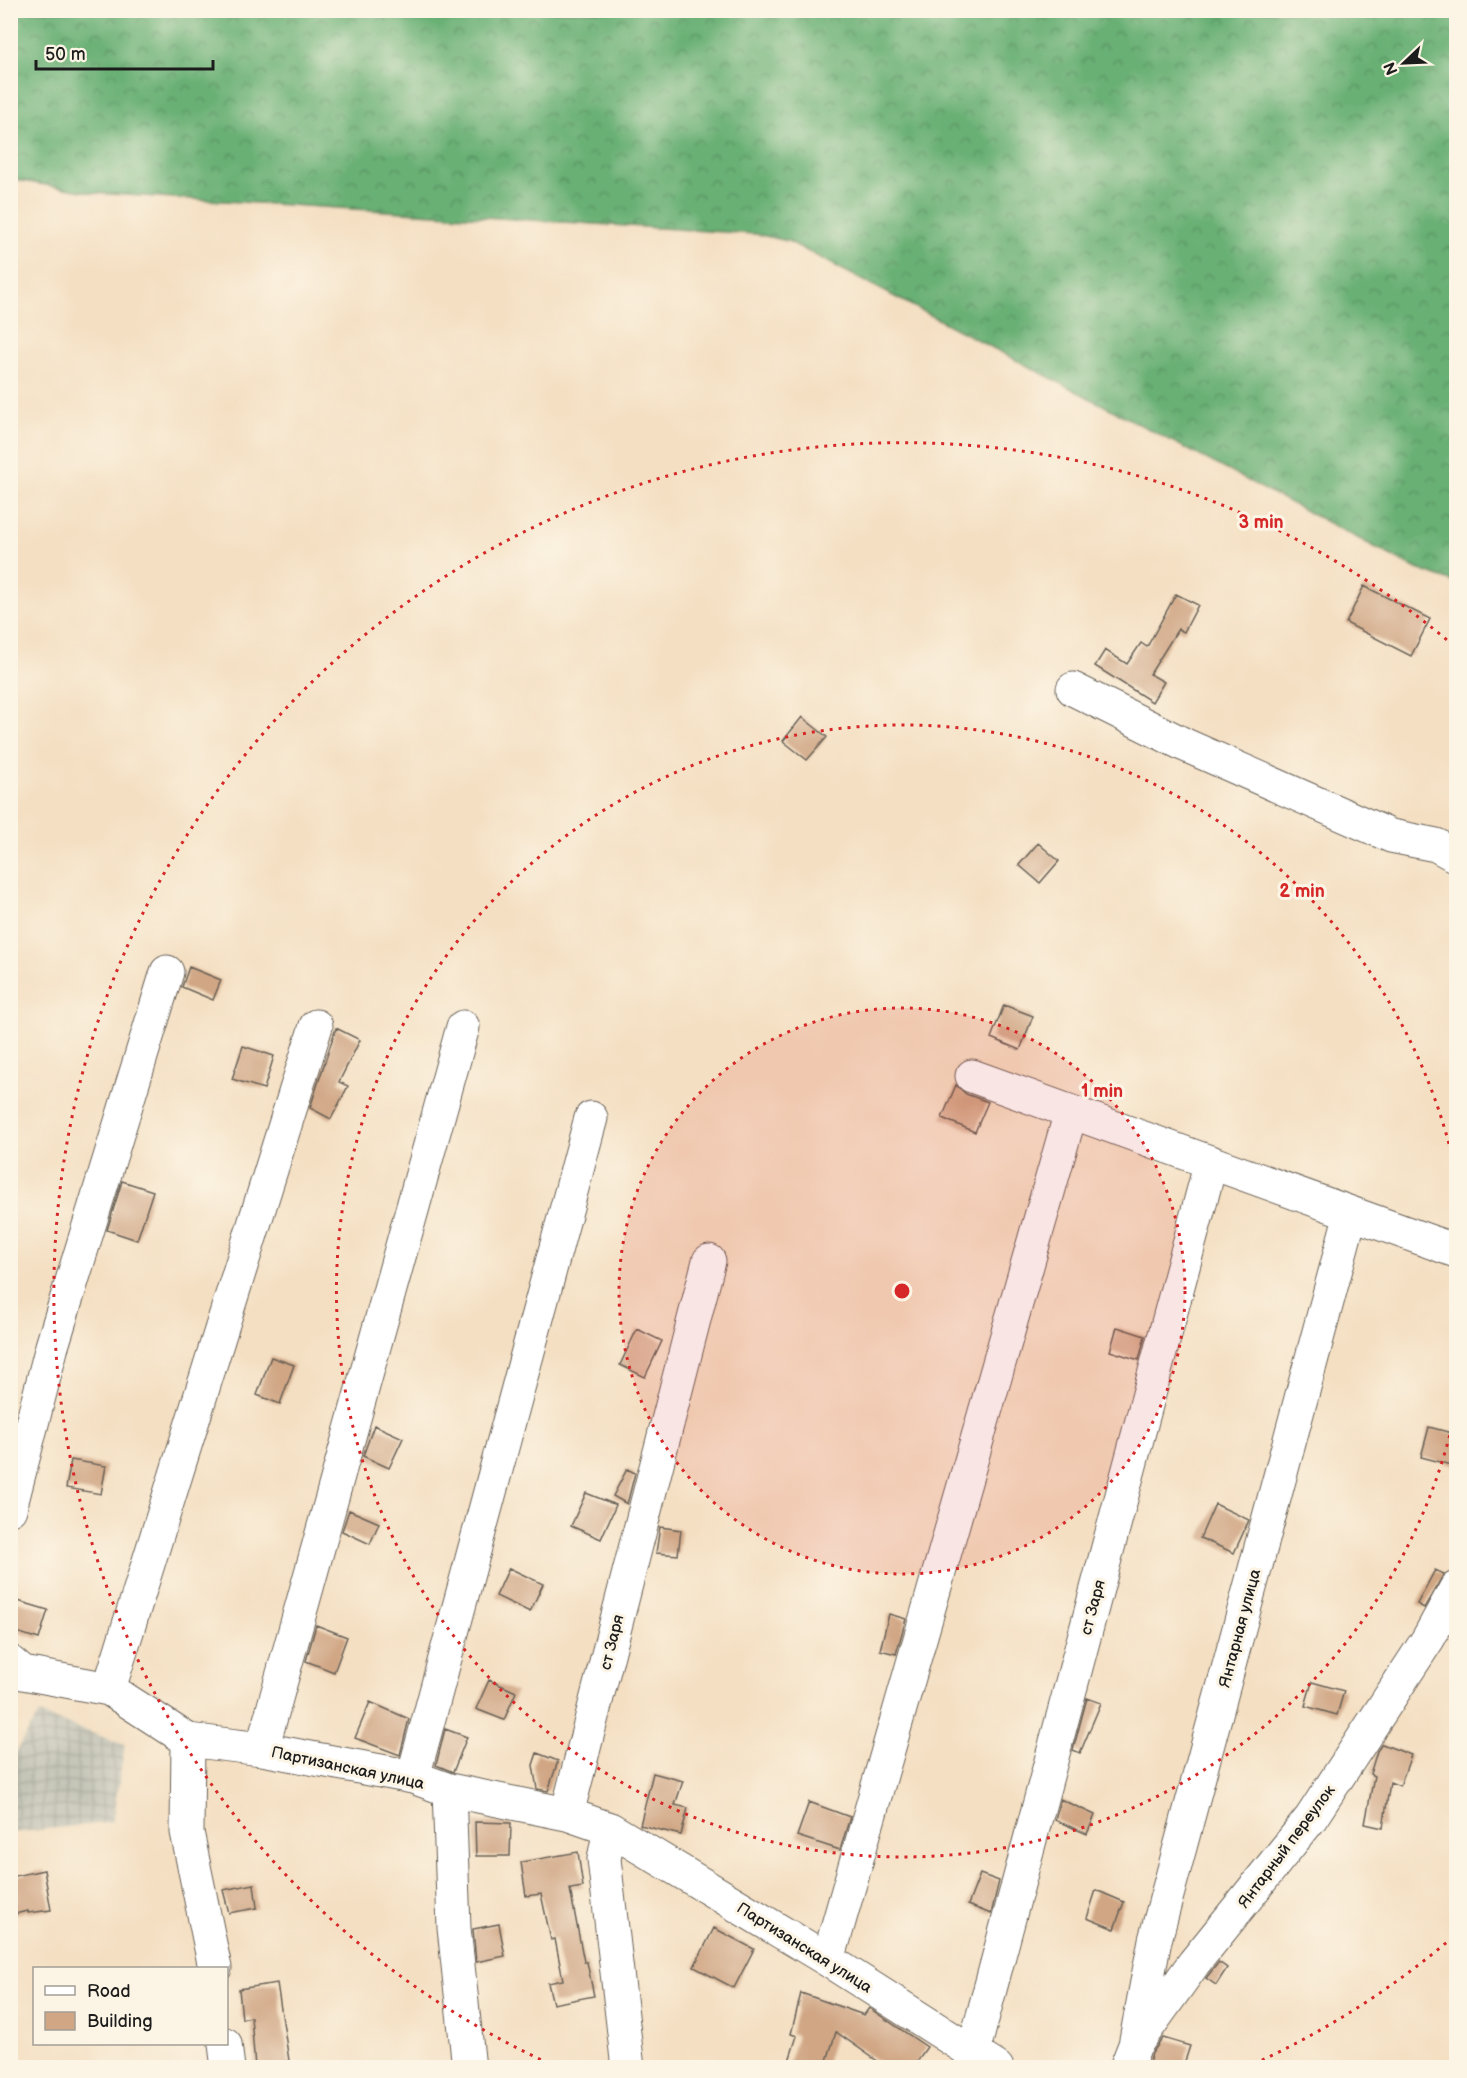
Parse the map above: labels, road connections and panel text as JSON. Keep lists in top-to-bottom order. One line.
{"streets":{"street":["ст Заря","Янтарная улица","Партизанская улица","Янтарный переулок"]},"crossings":[["ст Заря","Партизанская улица"],["Янтарная улица","Янтарный переулок"]],"legend":["Road","Building"],"scale_bar":"50 m","north":"bottom left","rings":["3 min","2 min","1 min"]}
